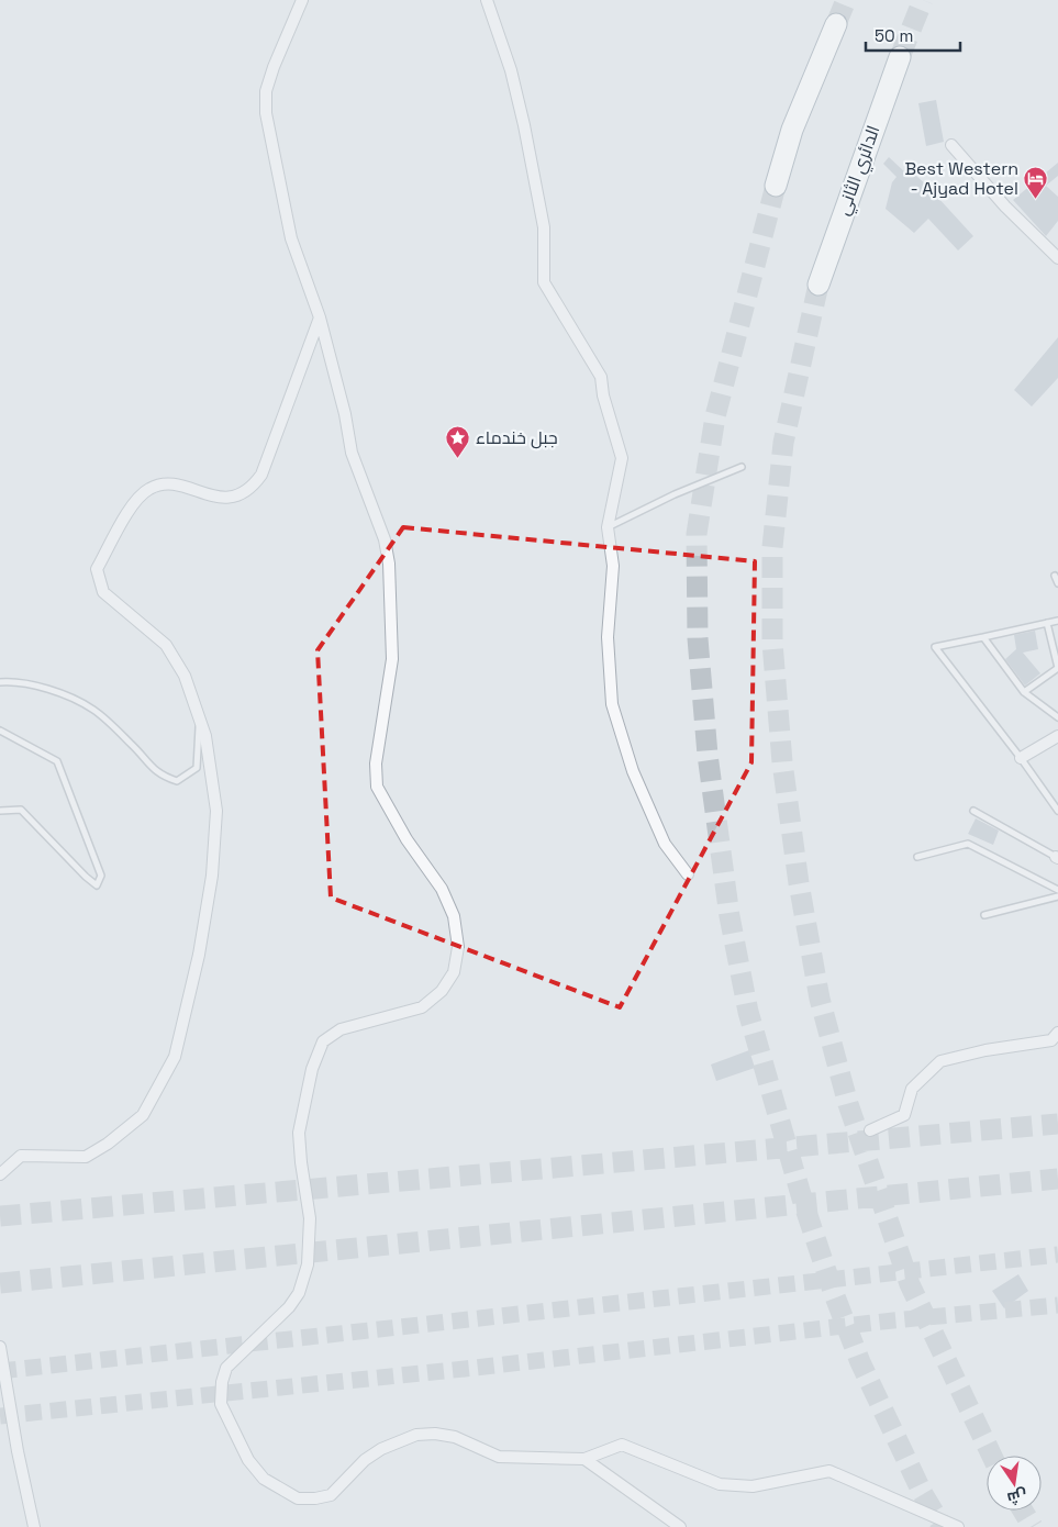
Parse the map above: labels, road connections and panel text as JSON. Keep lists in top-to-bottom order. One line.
{"streets":{"highway":["الدائري الثاني"]},"places":{"hotel":["Best Western - Ajyad Hotel"],"place":["جبل خندماء"]},"scale_bar":"50 m","north":"bottom"}
